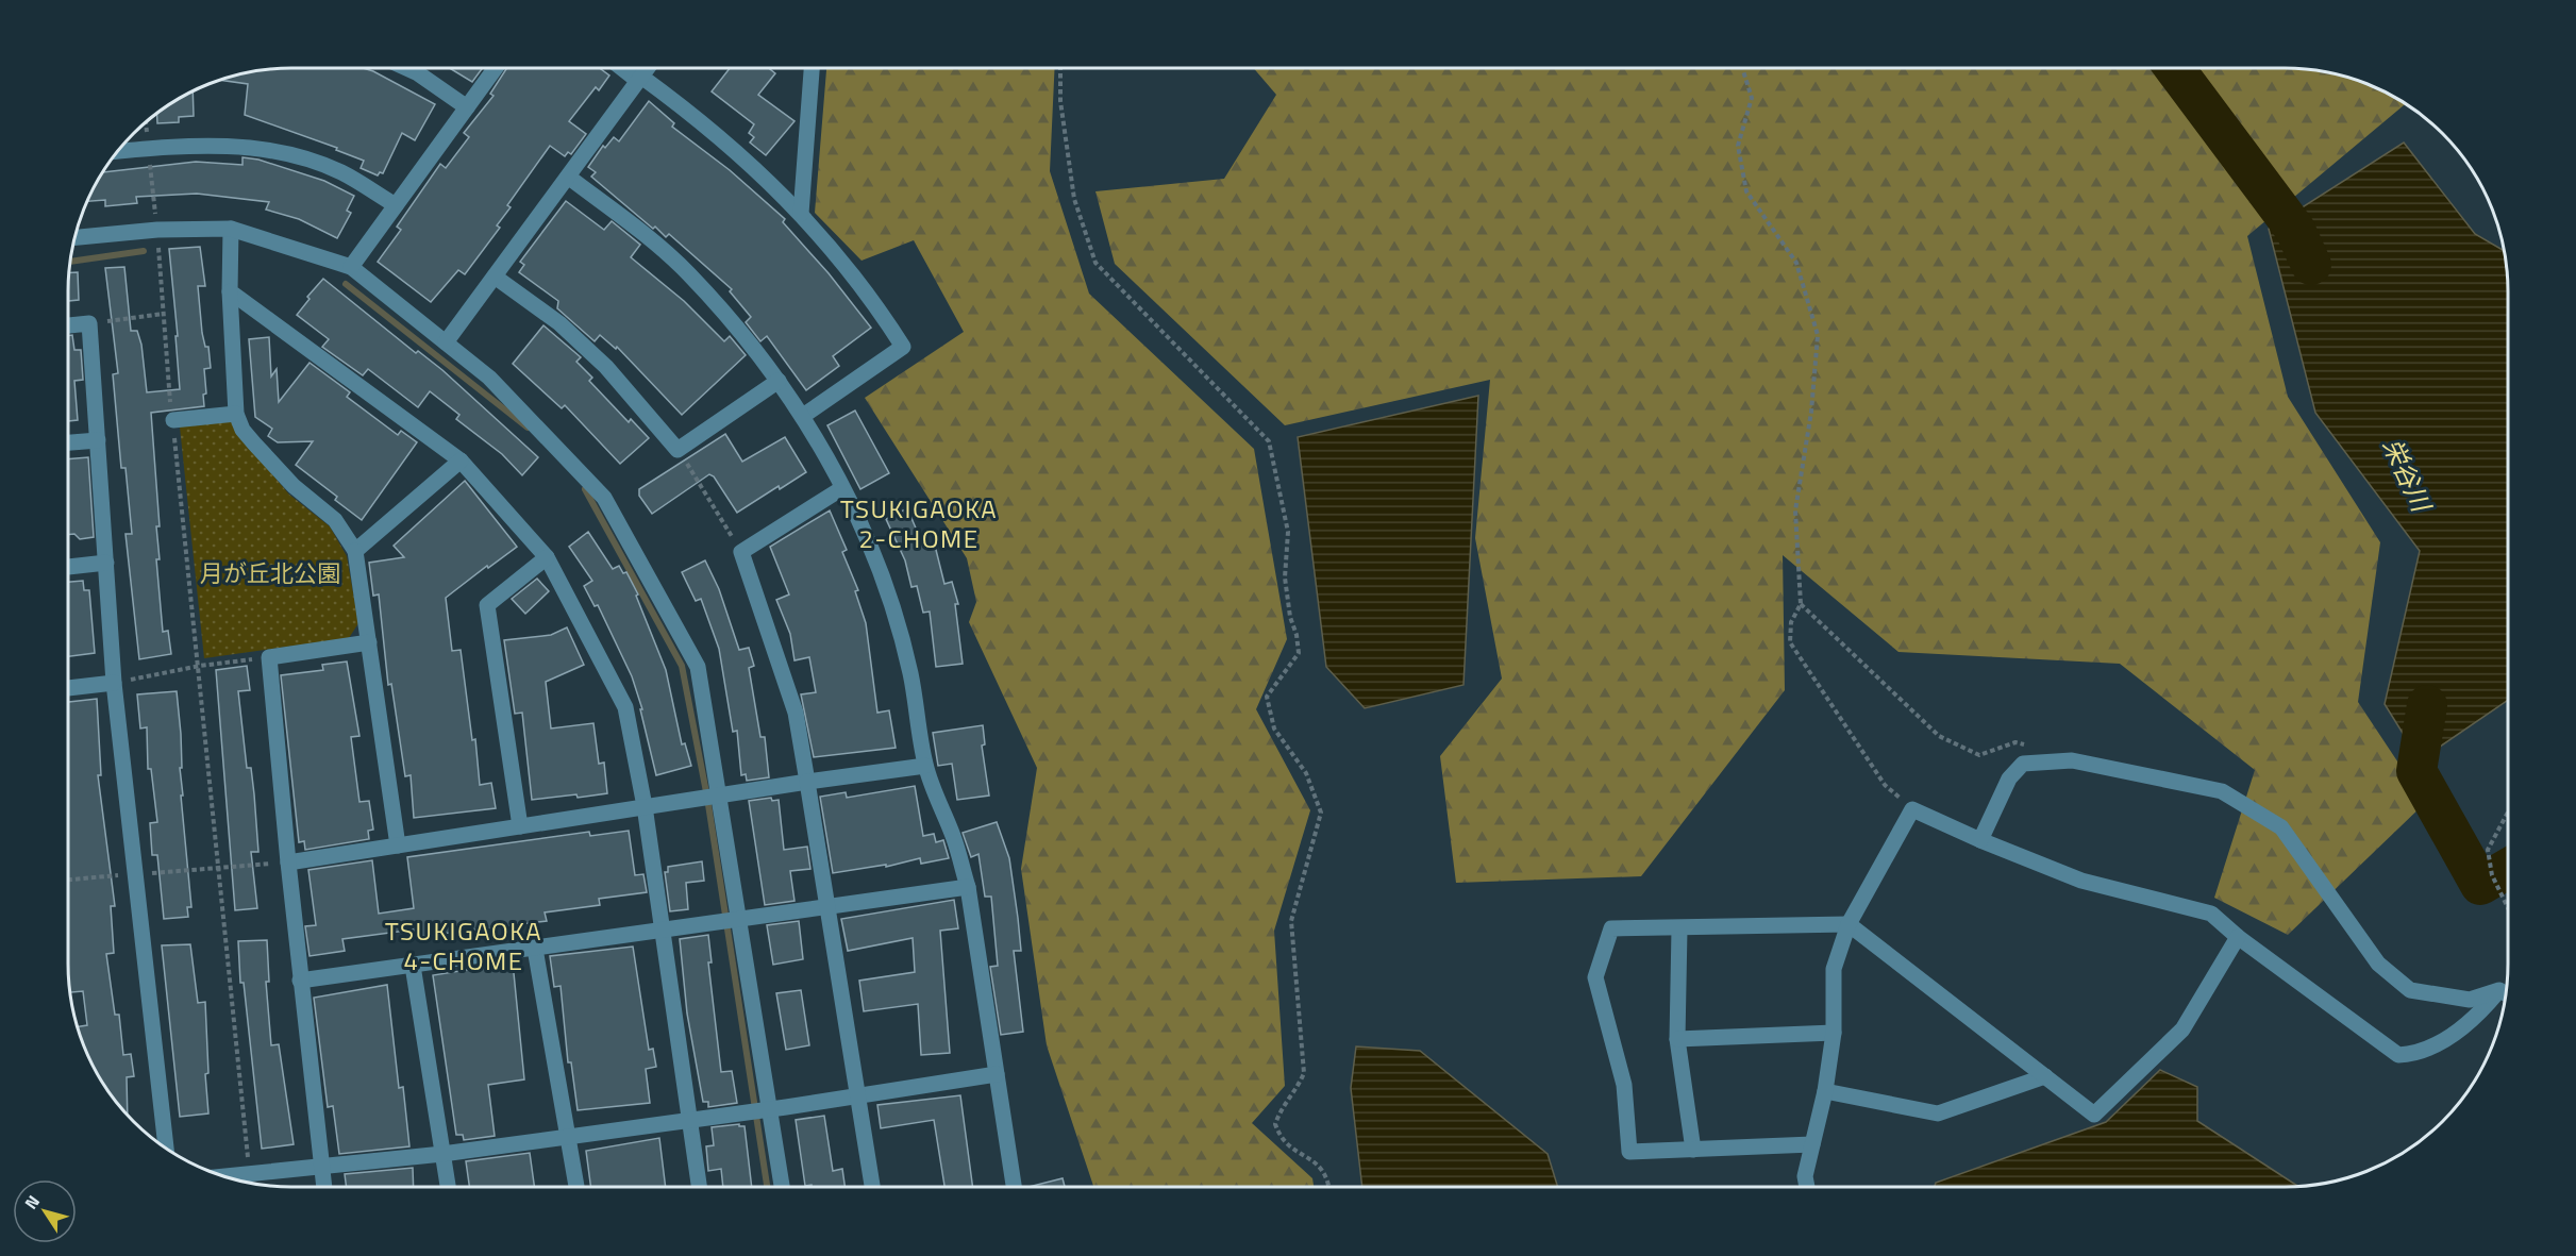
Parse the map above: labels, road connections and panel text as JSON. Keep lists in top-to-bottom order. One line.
{"districts":["TSUKIGAOKA 2-CHOME","TSUKIGAOKA 4-CHOME"],"water":["栄谷川"],"parks":["月が丘北公園"],"north":"top left"}
